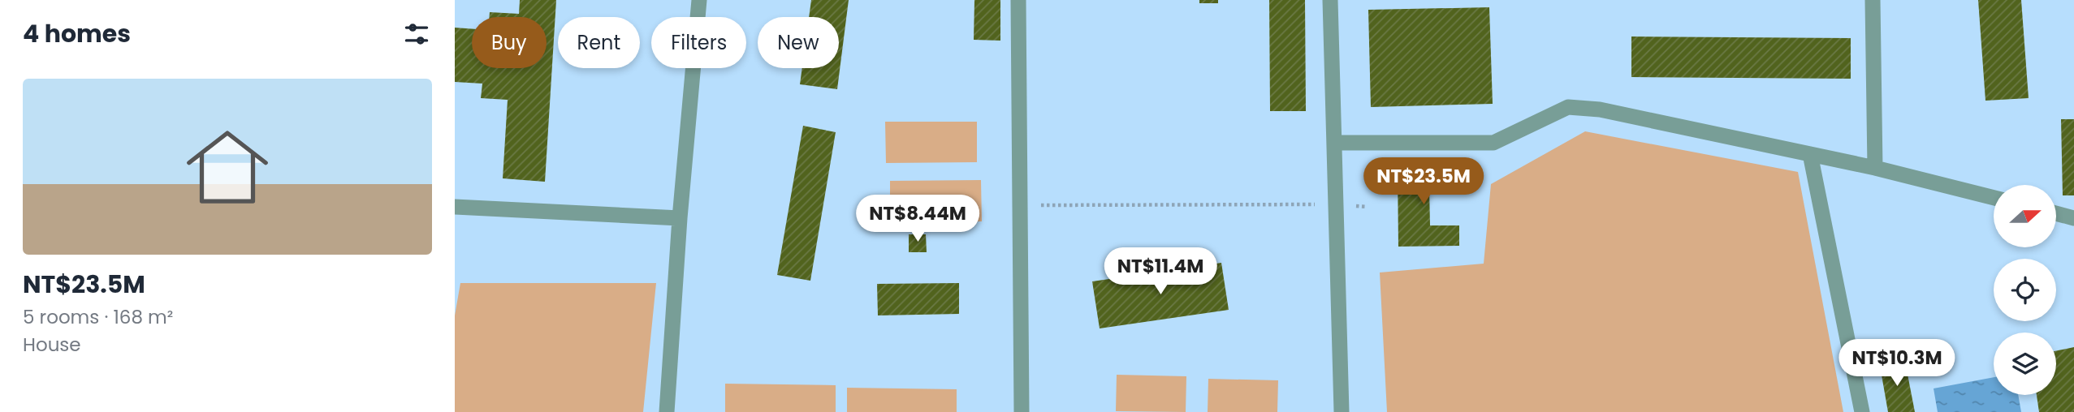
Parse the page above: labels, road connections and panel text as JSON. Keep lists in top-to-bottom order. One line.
{"north":"right","page":{"heading":"4 homes","chip":["Buy","Rent","Filters","New"],"list":[{"name":"NT$23.5M","note":"5 rooms · 168 m² · House"}],"price":["NT$23.5M","NT$8.44M","NT$11.4M","NT$10.3M"]}}
